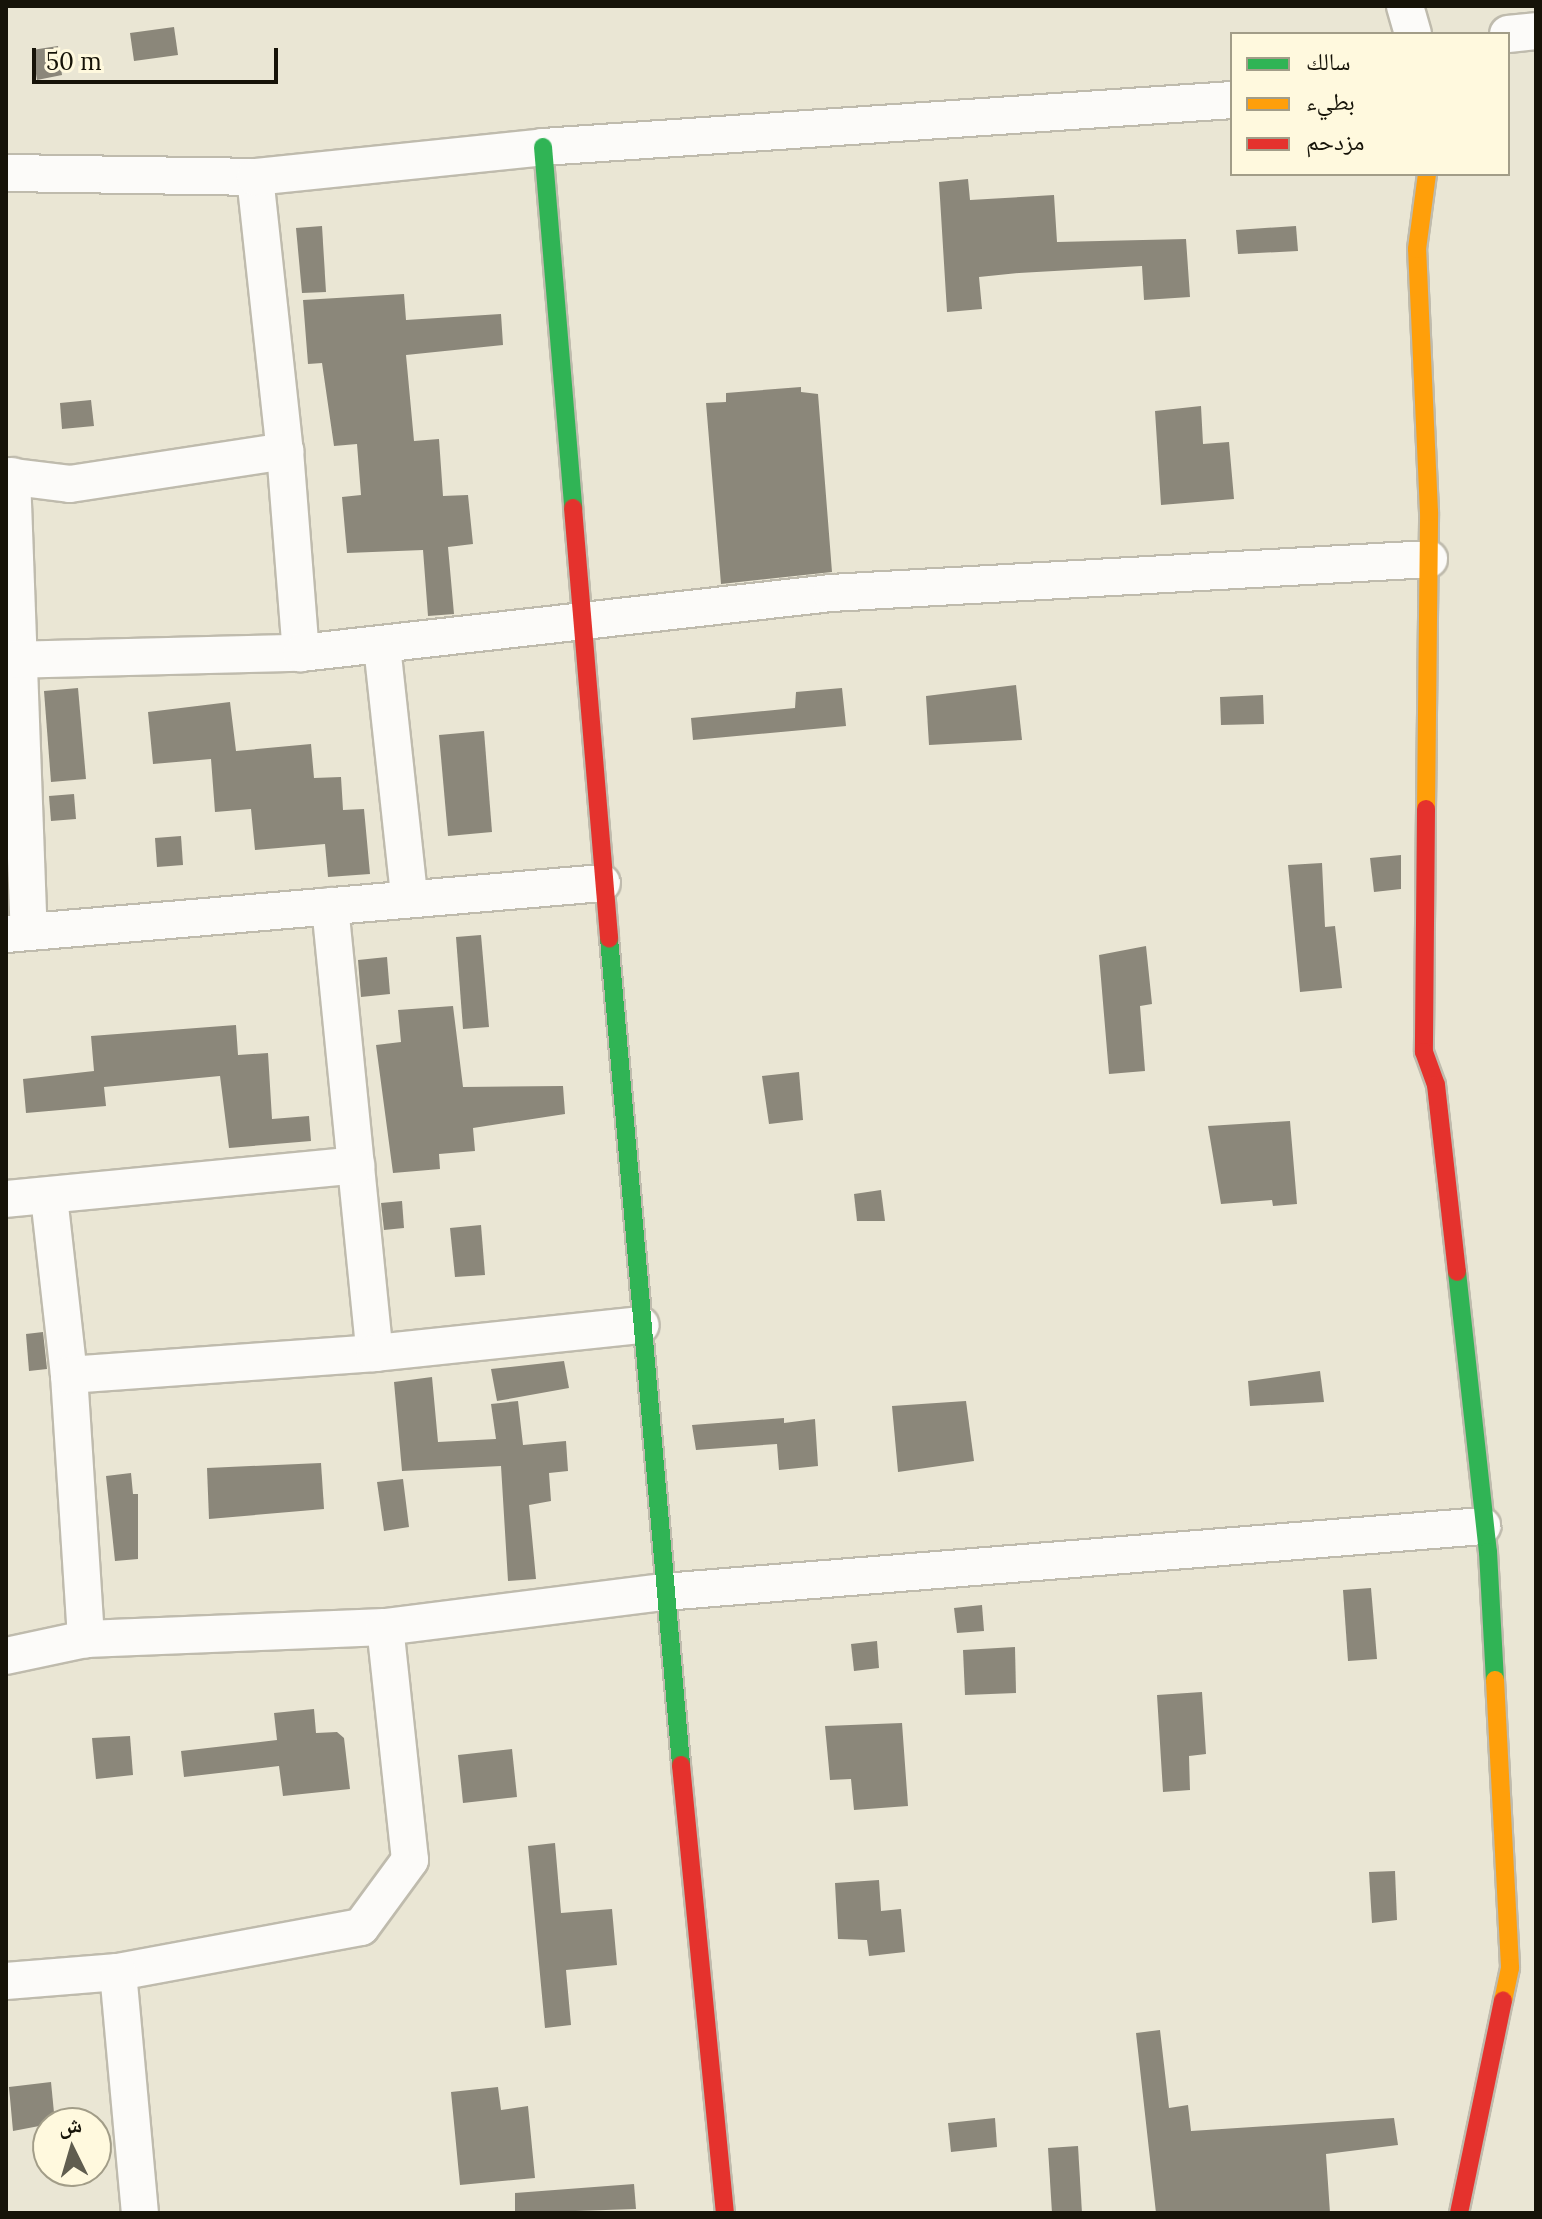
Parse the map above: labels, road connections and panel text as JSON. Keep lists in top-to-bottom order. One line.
{"legend":["سالك","بطيء","مزدحم"],"scale_bar":"50 m","north":"top"}
